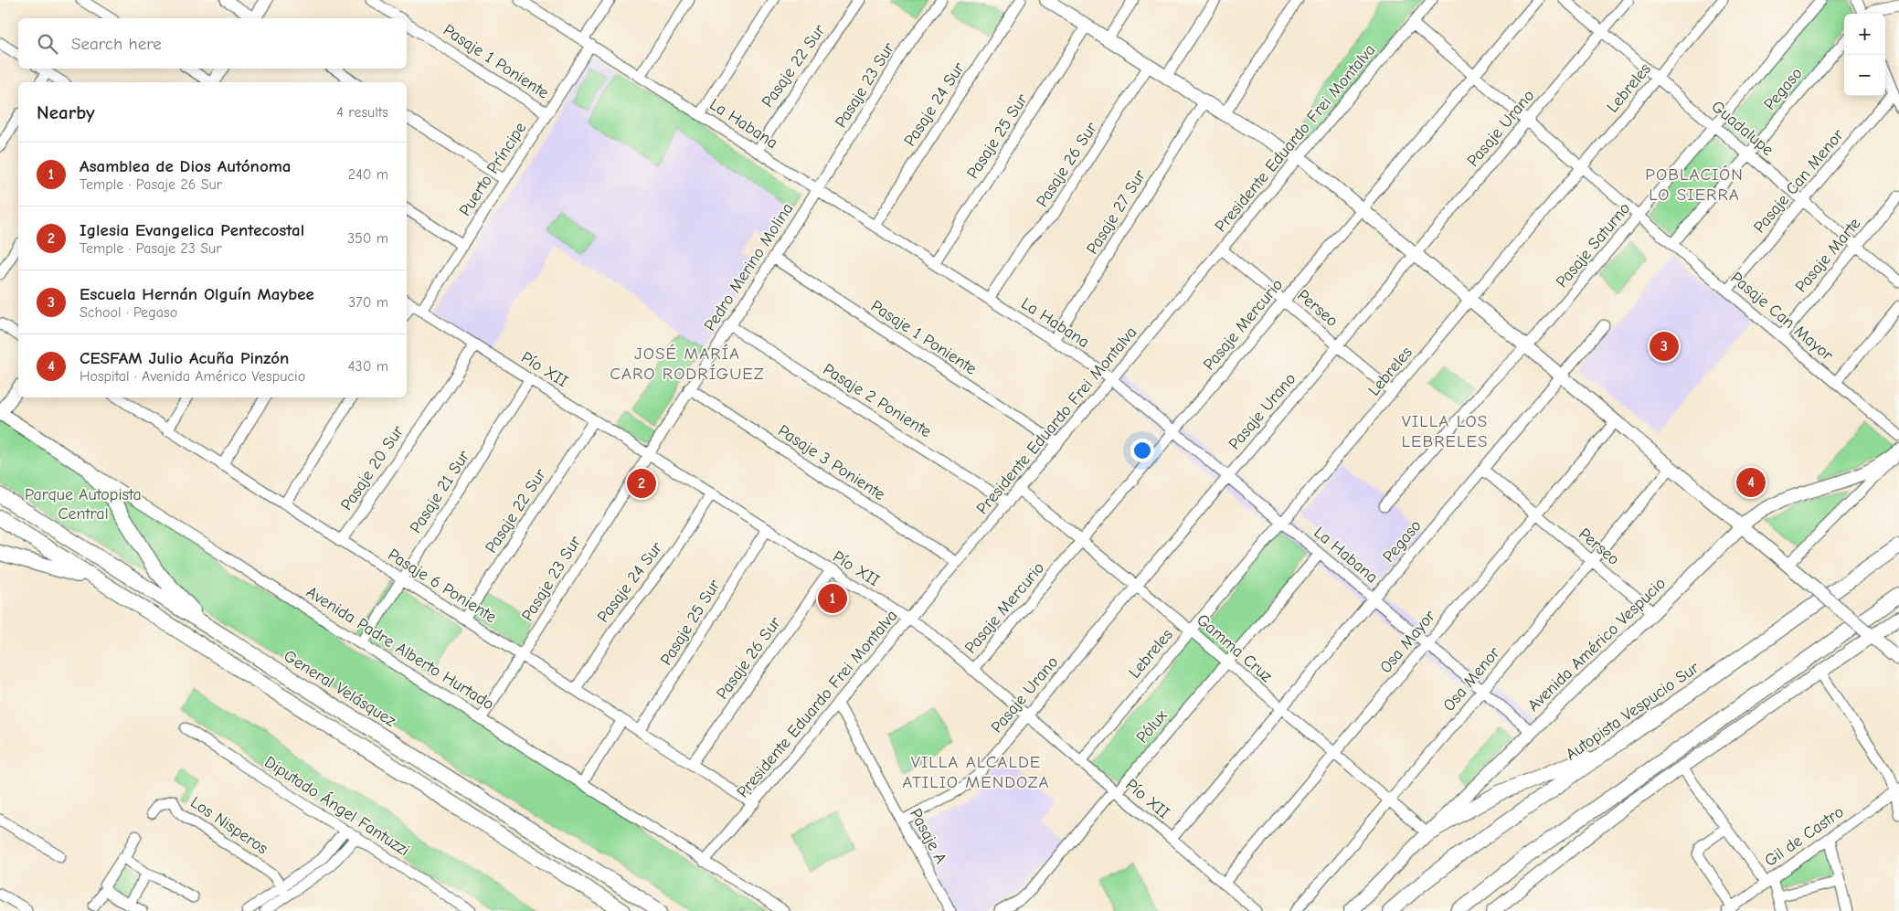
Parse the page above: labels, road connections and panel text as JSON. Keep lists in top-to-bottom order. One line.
{"streets":{"highway":["General Velásquez","Autopista Vespucio Sur"],"main road":["Avenida Américo Vespucio","Avenida Padre Alberto Hurtado"],"street":["Pasaje 1 Poniente","Pasaje 22 Sur","Pasaje 23 Sur","Lebreles","Pegaso","Pasaje 24 Sur","La Habana","Pasaje Urano","Guadalupe","Pasaje 25 Sur","Presidente Eduardo Frei Montalva","Pasaje 26 Sur","Puerto Príncipe","Pasaje Can Menor","Pasaje 27 Sur","Pasaje Saturno","Pasaje Marte","Pedro Merino Molina","Perseo","Pasaje Can Mayor","Pasaje Mercurio","Pío XII","Pasaje 2 Poniente","Pasaje 3 Poniente","Pasaje 20 Sur","Pasaje 21 Sur","Pasaje 6 Poniente","Osa Mayor","Gamma Cruz","Osa Menor","Pólux","Diputado Ángel Fantuzzi","Los Nisperos","Pasaje A","Gil de Castro"]},"crossings":[["Pasaje 1 Poniente","Presidente Eduardo Frei Montalva"],["Pasaje 1 Poniente","Puerto Príncipe"],["Pasaje 1 Poniente","Pedro Merino Molina"],["Pasaje 22 Sur","La Habana"],["Pasaje 22 Sur","Pío XII"],["Pasaje 22 Sur","Pasaje 6 Poniente"],["Pasaje 23 Sur","La Habana"],["Pasaje 23 Sur","Pedro Merino Molina"],["Pasaje 23 Sur","Pío XII"],["Pasaje 23 Sur","Pasaje 6 Poniente"],["Pasaje 23 Sur","Avenida Padre Alberto Hurtado"],["Lebreles","La Habana"],["Lebreles","Guadalupe"],["Lebreles","Perseo"],["Lebreles","Pasaje Can Mayor"],["Lebreles","Pío XII"],["Lebreles","Gamma Cruz"],["Pegaso","La Habana"],["Pegaso","Guadalupe"],["Pegaso","Perseo"],["Pegaso","Pasaje Can Mayor"],["Pegaso","Pío XII"],["Pegaso","Gamma Cruz"],["Pasaje 24 Sur","La Habana"],["Pasaje 24 Sur","Pío XII"],["Pasaje 24 Sur","Pasaje 6 Poniente"],["La Habana","Pasaje Urano"],["La Habana","Pasaje 25 Sur"],["La Habana","Presidente Eduardo Frei Montalva"],["La Habana","Pasaje 26 Sur"],["La Habana","Puerto Príncipe"],["La Habana","Pasaje 27 Sur"],["La Habana","Pedro Merino Molina"],["La Habana","Pasaje Mercurio"],["La Habana","Osa Mayor"],["La Habana","Avenida Américo Vespucio"],["La Habana","Osa Menor"],["La Habana","Pólux"],["Pasaje Urano","Guadalupe"],["Pasaje Urano","Perseo"],["Pasaje Urano","Pasaje Can Mayor"],["Pasaje Urano","Pío XII"],["Pasaje Urano","Gamma Cruz"],["Pasaje Urano","Pasaje A"],["Guadalupe","Pasaje Can Menor"],["Guadalupe","Pasaje Saturno"],["Guadalupe","Pasaje Marte"],["Pasaje 25 Sur","Pío XII"],["Pasaje 25 Sur","Pasaje 6 Poniente"],["Presidente Eduardo Frei Montalva","Perseo"],["Presidente Eduardo Frei Montalva","Pasaje Can Mayor"],["Presidente Eduardo Frei Montalva","Pío XII"],["Presidente Eduardo Frei Montalva","Pasaje 2 Poniente"],["Presidente Eduardo Frei Montalva","Pasaje 3 Poniente"],["Presidente Eduardo Frei Montalva","Pasaje 6 Poniente"],["Presidente Eduardo Frei Montalva","Avenida Padre Alberto Hurtado"],["Presidente Eduardo Frei Montalva","Gamma Cruz"],["Presidente Eduardo Frei Montalva","Pasaje A"],["Pasaje 26 Sur","Pío XII"],["Pasaje 26 Sur","Pasaje 6 Poniente"],["Puerto Príncipe","Pío XII"],["Pasaje Can Menor","Pasaje Can Mayor"],["Pasaje Saturno","Pasaje Can Mayor"],["Pasaje Marte","Pasaje Can Mayor"],["Pedro Merino Molina","Pío XII"],["Pedro Merino Molina","Pasaje 2 Poniente"],["Pedro Merino Molina","Pasaje 3 Poniente"],["Perseo","Pasaje Mercurio"],["Perseo","Osa Mayor"],["Perseo","Avenida Américo Vespucio"],["Perseo","Osa Menor"],["Pasaje Can Mayor","Pasaje Mercurio"],["Pasaje Mercurio","Pío XII"],["Pasaje Mercurio","Gamma Cruz"],["Pío XII","Pasaje 20 Sur"],["Pío XII","Pasaje 21 Sur"],["Pío XII","Osa Mayor"],["Pío XII","Pólux"],["Pasaje 20 Sur","Pasaje 6 Poniente"],["Pasaje 21 Sur","Pasaje 6 Poniente"],["Pasaje 21 Sur","Avenida Padre Alberto Hurtado"],["Osa Mayor","Gamma Cruz"],["Avenida Américo Vespucio","Gamma Cruz"],["Gamma Cruz","Osa Menor"],["Gamma Cruz","Pólux"]],"districts":["POBLACIÓN LO SIERRA","JOSÉ MARÍA CARO RODRÍGUEZ","VILLA LOS LEBRELES","VILLA ALCALDE ATILIO MENDOZA"],"parks":["Parque Autopista Central"],"page":{"map_buttons":["+","−"],"search":"Search here","heading":["Nearby","4 results"],"list":[{"mark":"1","name":"Asamblea de Dios Autónoma","note":"Temple · Pasaje 26 Sur","value":"240 m"},{"mark":"2","name":"Iglesia Evangelica Pentecostal","note":"Temple · Pasaje 23 Sur","value":"350 m"},{"mark":"3","name":"Escuela Hernán Olguín Maybee","note":"School · Pegaso","value":"370 m"},{"mark":"4","name":"CESFAM Julio Acuña Pinzón","note":"Hospital · Avenida Américo Vespucio","value":"430 m"}],"pins":["3","4","2","1"]}}
